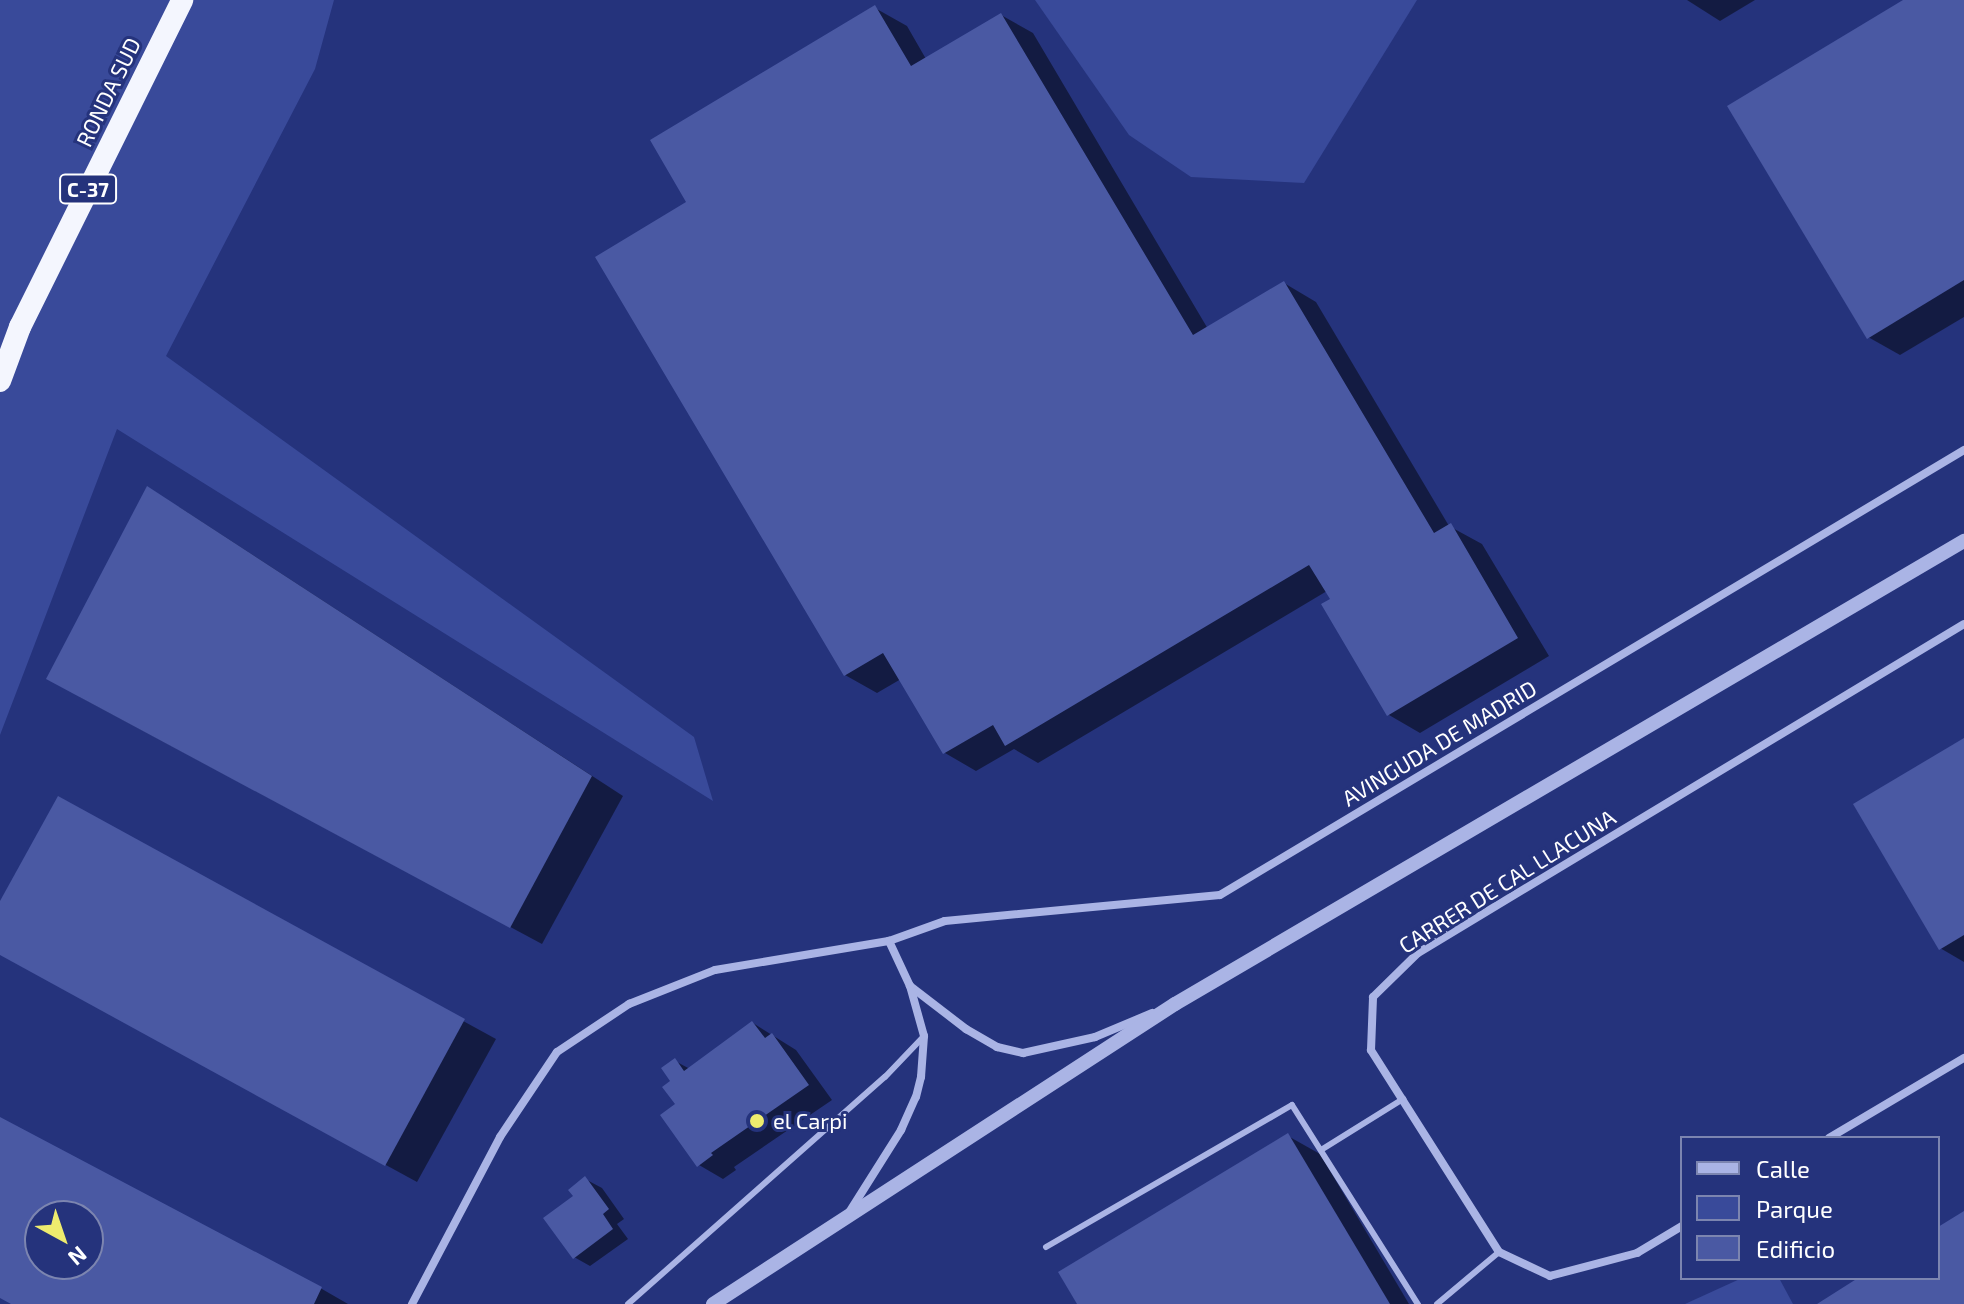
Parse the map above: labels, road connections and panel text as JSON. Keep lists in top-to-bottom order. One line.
{"streets":{"highway":["RONDA SUD","C-37"],"street":["AVINGUDA DE MADRID","CARRER DE CAL LLACUNA"]},"places":["el Carpi"],"legend":["Calle","Parque","Edificio"],"north":"bottom right"}
